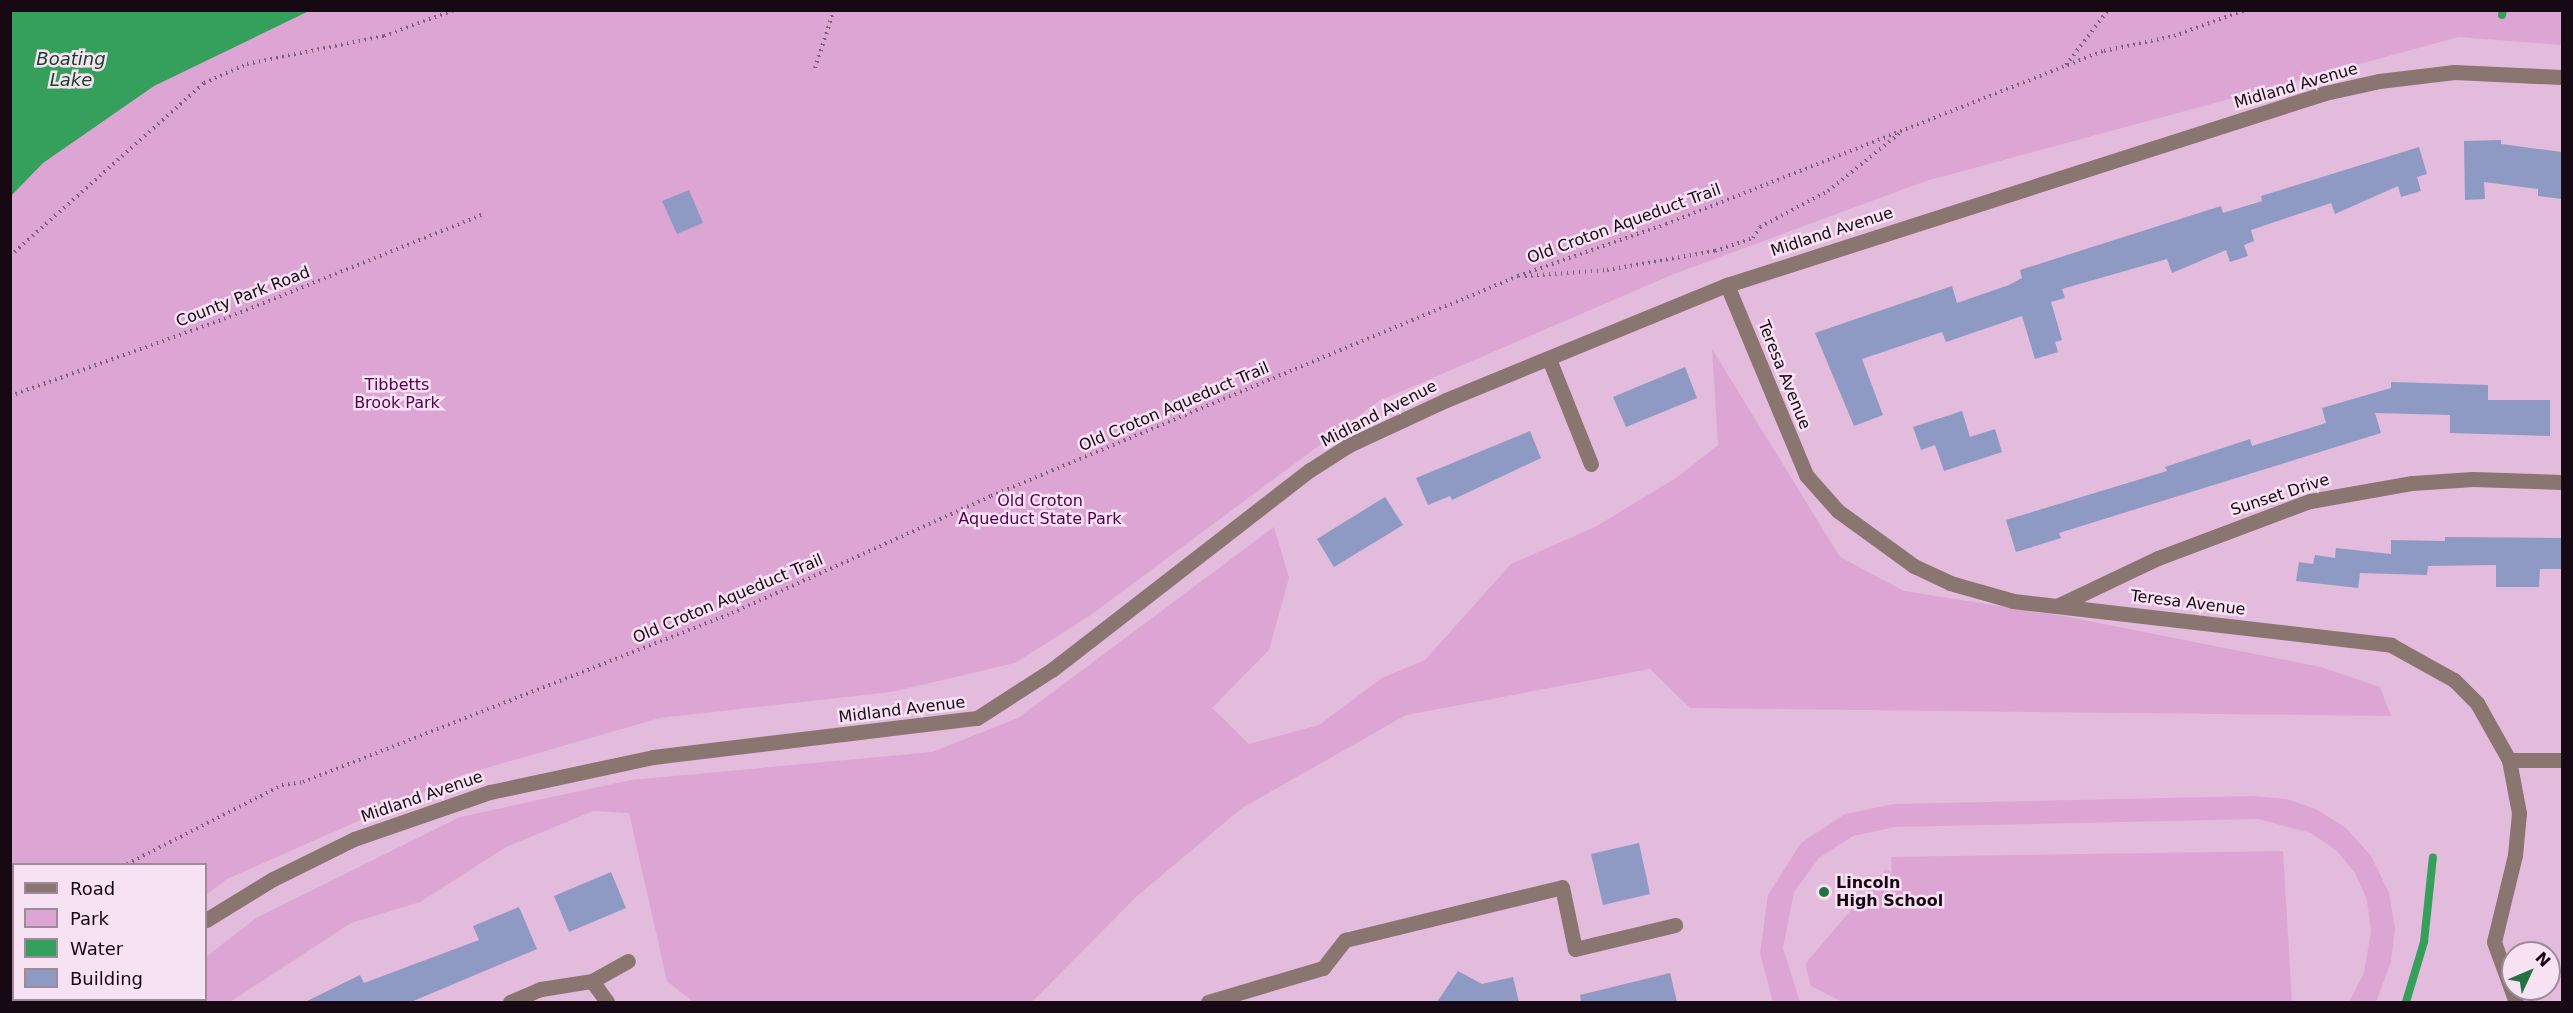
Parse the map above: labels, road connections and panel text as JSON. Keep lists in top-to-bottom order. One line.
{"streets":{"street":["Midland Avenue","Teresa Avenue","Sunset Drive"],"path":["Old Croton Aqueduct Trail","County Park Road"]},"crossings":[["Midland Avenue","Teresa Avenue"],["Teresa Avenue","Sunset Drive"]],"water":["Boating Lake"],"parks":["Tibbetts Brook Park","Old Croton Aqueduct State Park"],"places":["Lincoln High School"],"legend":["Road","Park","Water","Building"],"north":"top right"}
